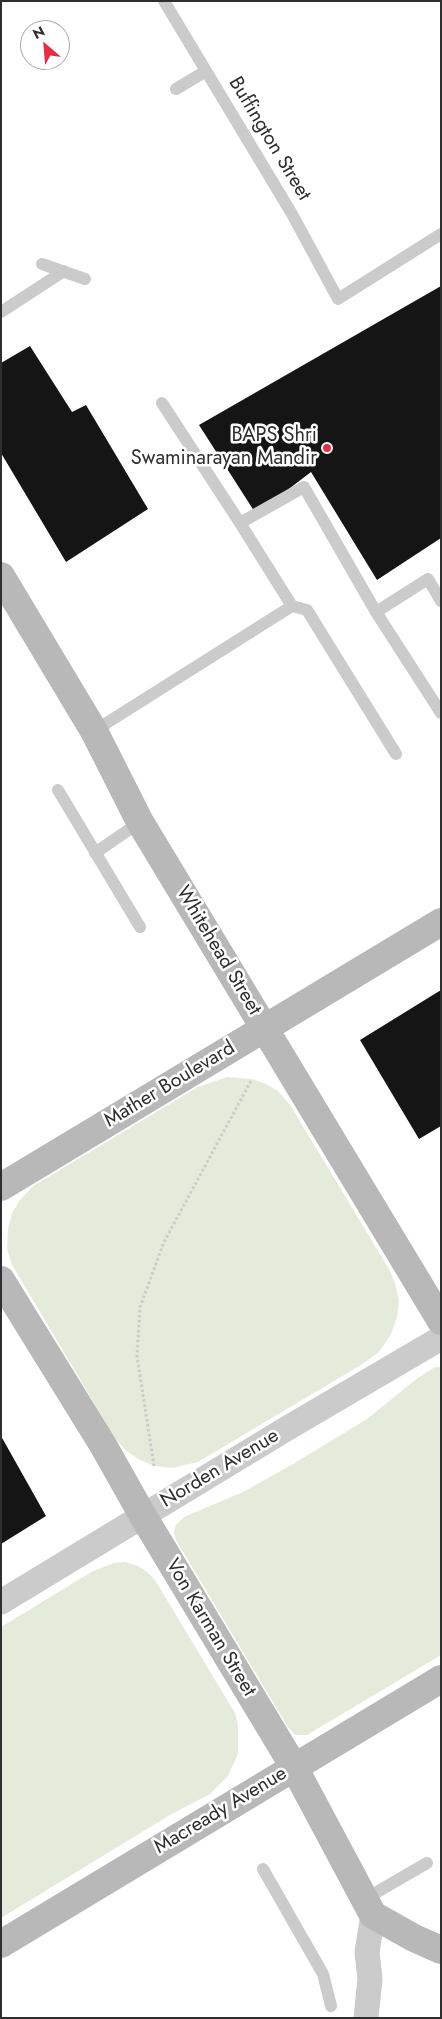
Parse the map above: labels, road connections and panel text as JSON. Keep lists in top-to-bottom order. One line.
{"streets":{"street":["Whitehead Street","Mather Boulevard","Norden Avenue","Von Karman Street","Macready Avenue"],"lane":["Buffington Street"]},"crossings":[["Whitehead Street","Mather Boulevard"],["Norden Avenue","Von Karman Street"],["Von Karman Street","Macready Avenue"]],"places":["BAPS Shri Swaminarayan Mandir"],"north":"top left"}
